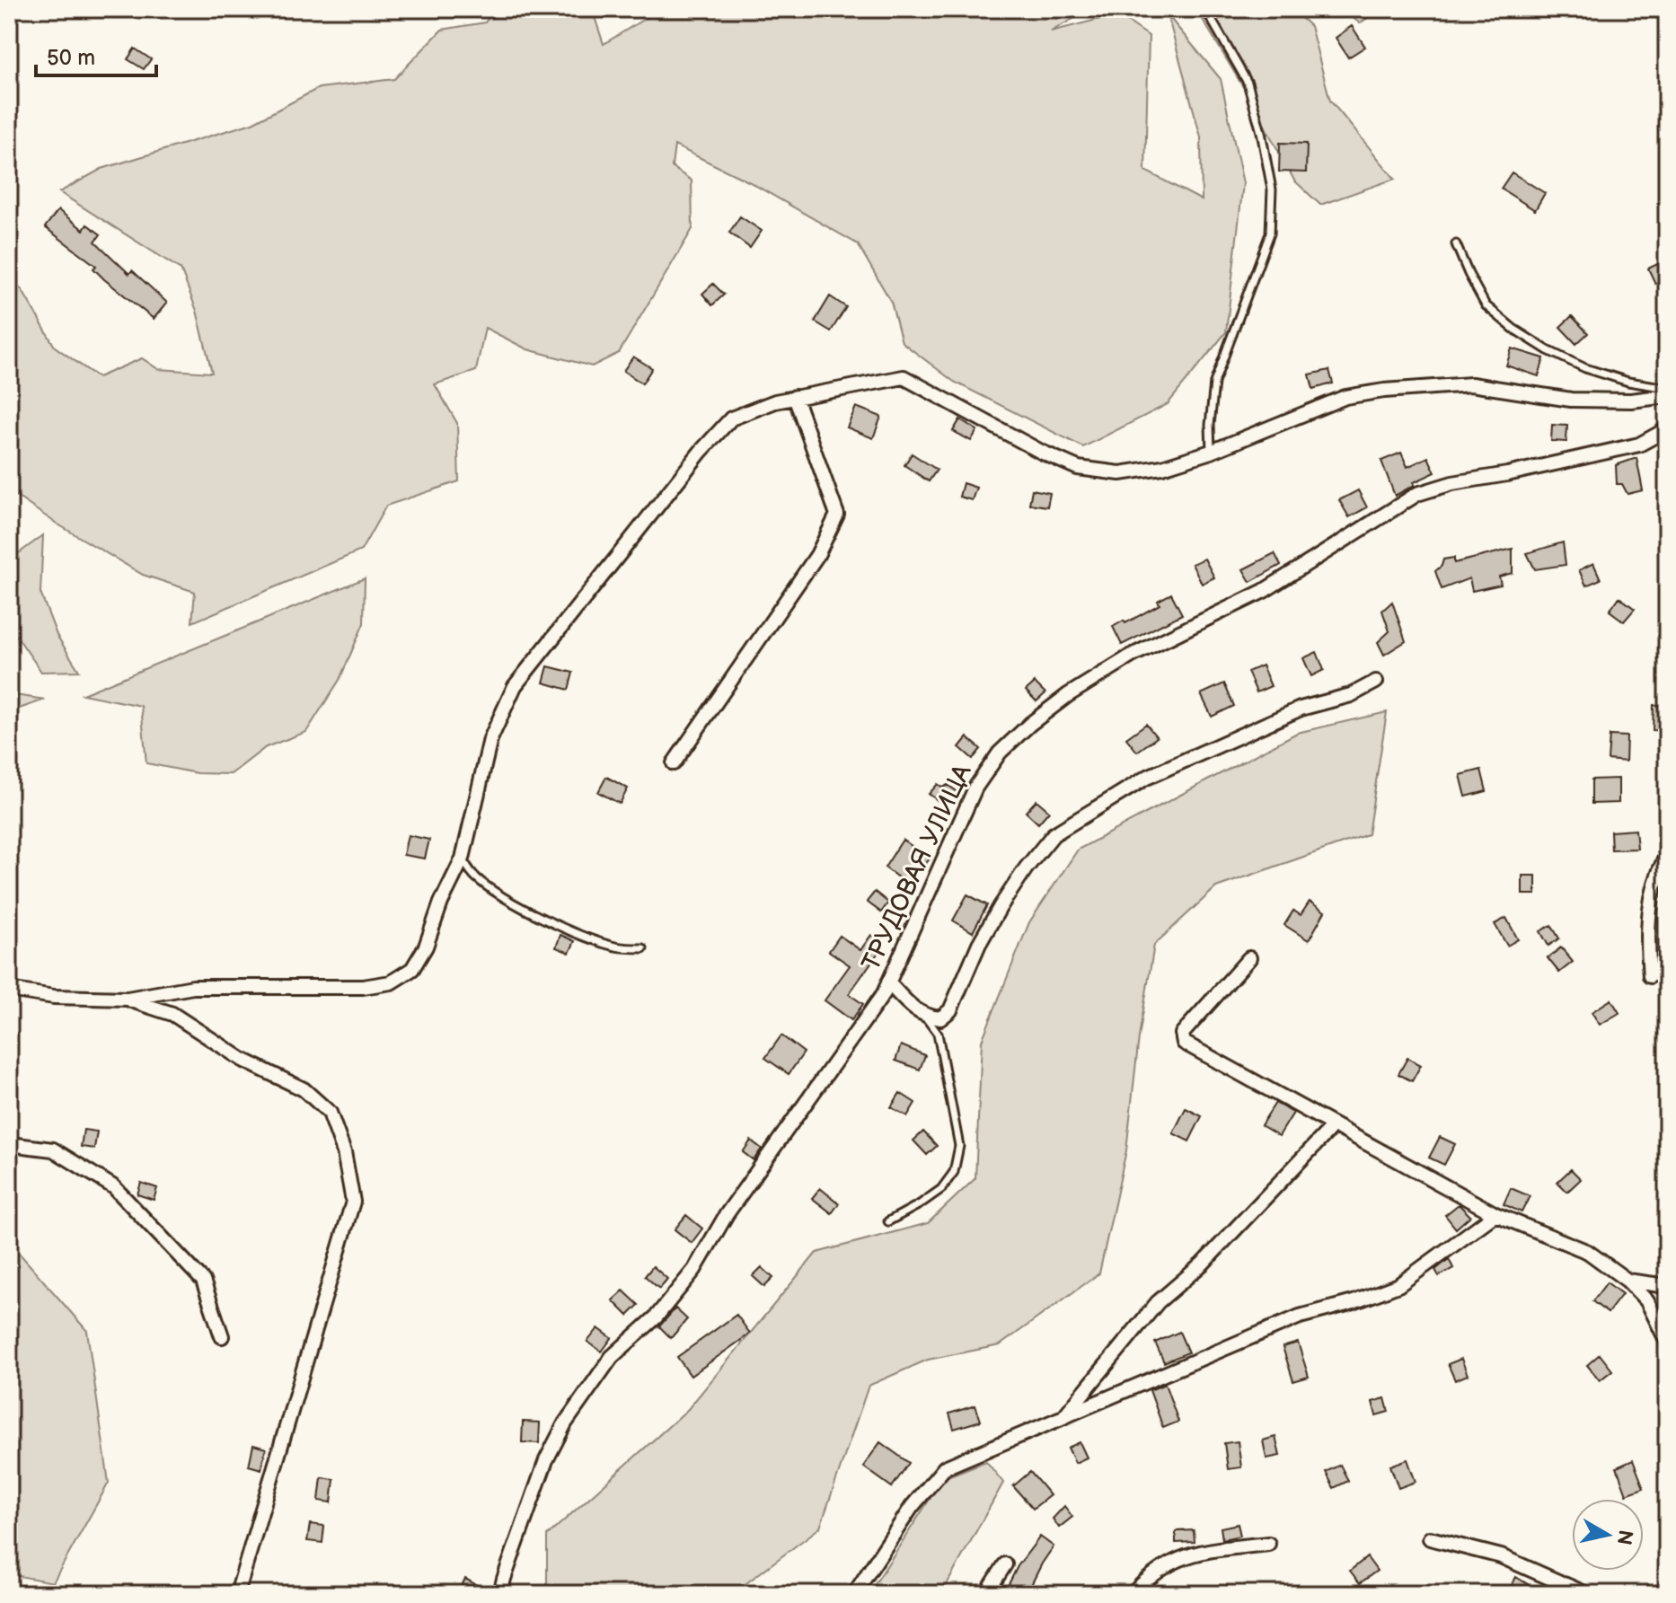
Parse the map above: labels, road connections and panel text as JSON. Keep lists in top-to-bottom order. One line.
{"streets":{"street":["ТРУДОВАЯ УЛИЦА"]},"scale_bar":"50 m","north":"right"}
